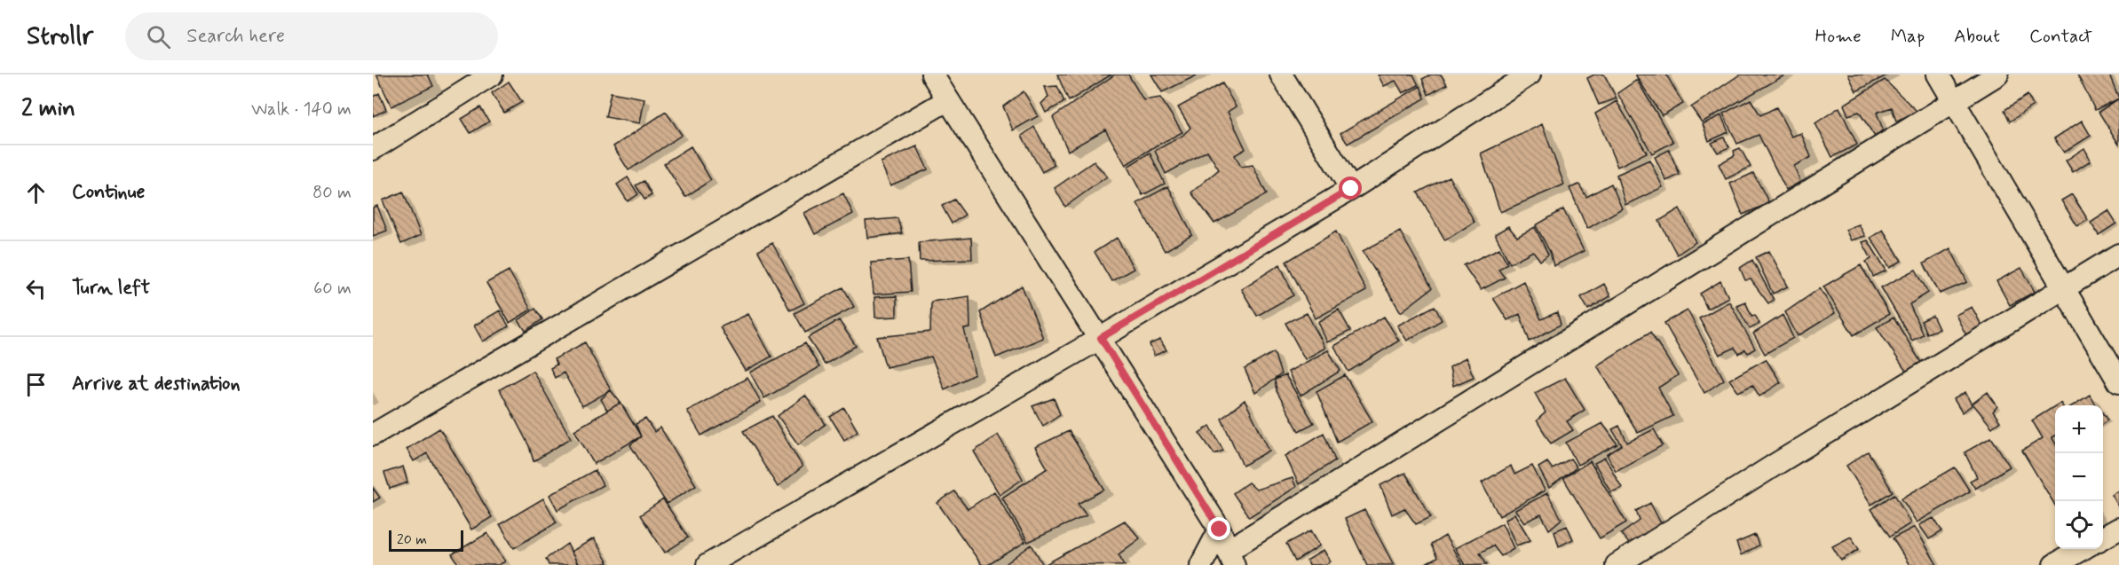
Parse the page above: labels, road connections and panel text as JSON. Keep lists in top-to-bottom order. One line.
{"scale_bar":"20 m","page":{"header":"Strollr","search":"Search here","nav":["Home","Map","About","Contact"],"heading":["2 min","Walk · 140 m"],"list":[["Continue","80 m"],["Turn left","60 m"],"Arrive at destination"],"map_buttons":["+","−"],"scale":"20 m"}}
